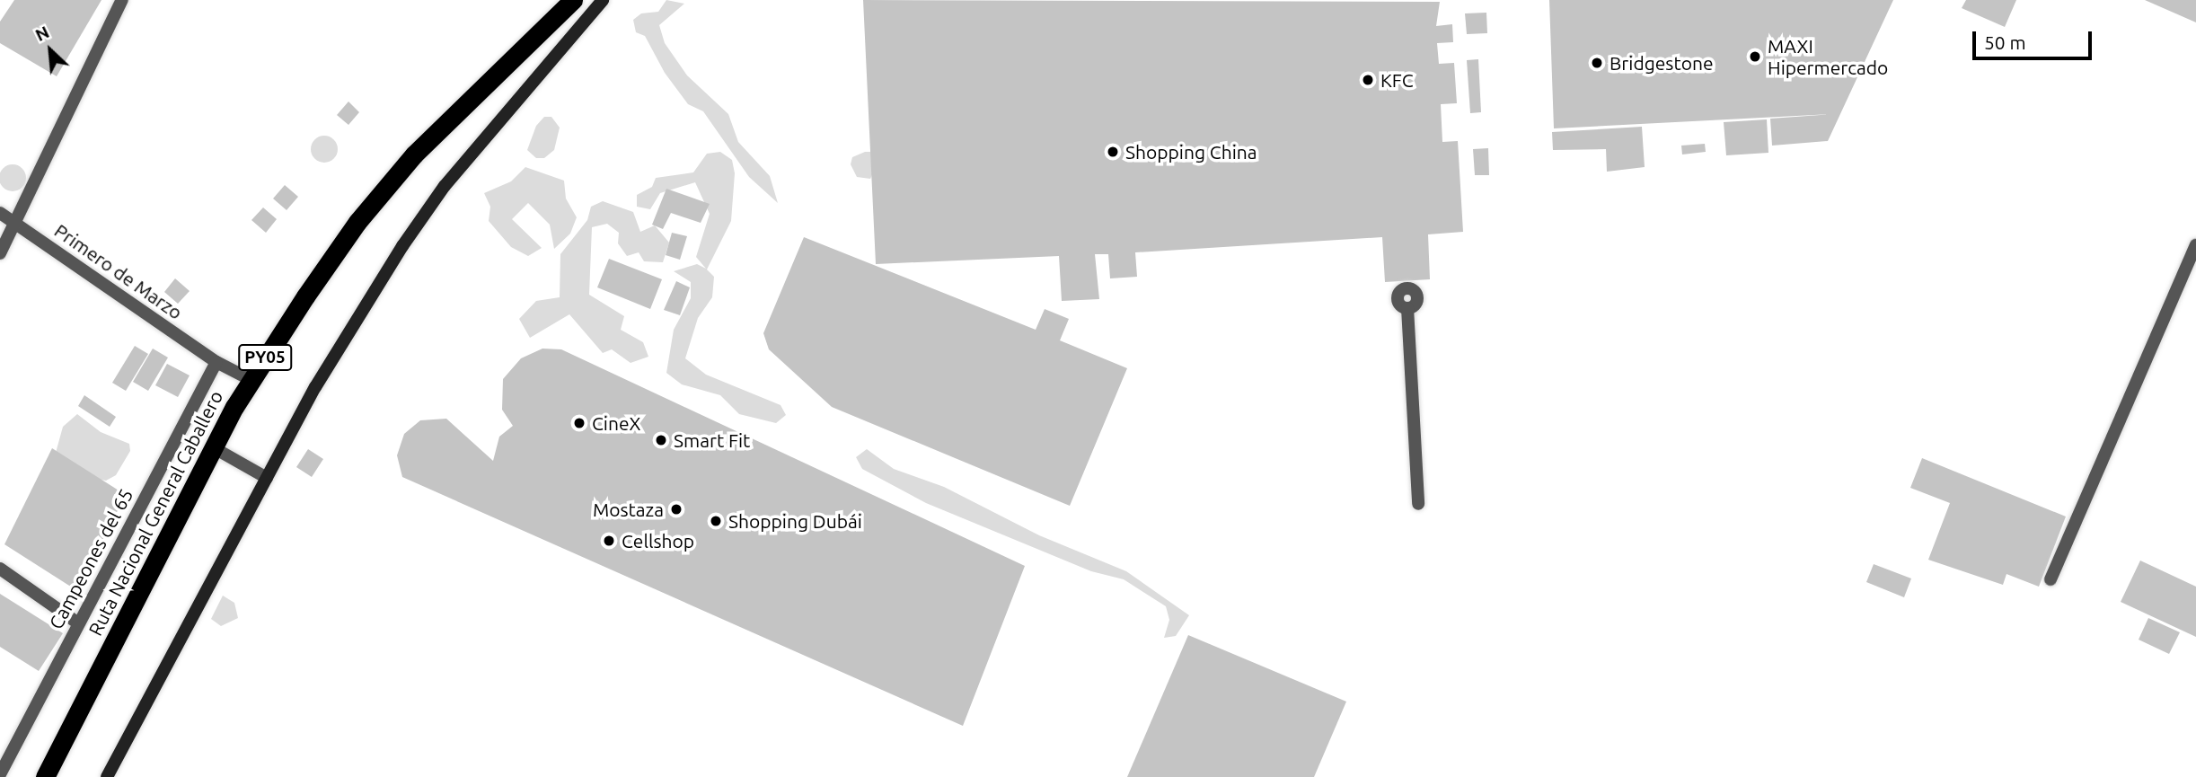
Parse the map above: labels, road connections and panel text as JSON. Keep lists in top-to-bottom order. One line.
{"streets":{"highway":["PY05","Ruta Nacional General Caballero"],"street":["Primero de Marzo","Campeones del 65"]},"crossings":[["Primero de Marzo","Ruta Nacional General Caballero"],["Primero de Marzo","Campeones del 65"]],"places":["MAXI Hipermercado","Bridgestone","KFC","Shopping China","CineX","Smart Fit","Mostaza","Shopping Dubái","Cellshop"],"scale_bar":"50 m","north":"top left"}
